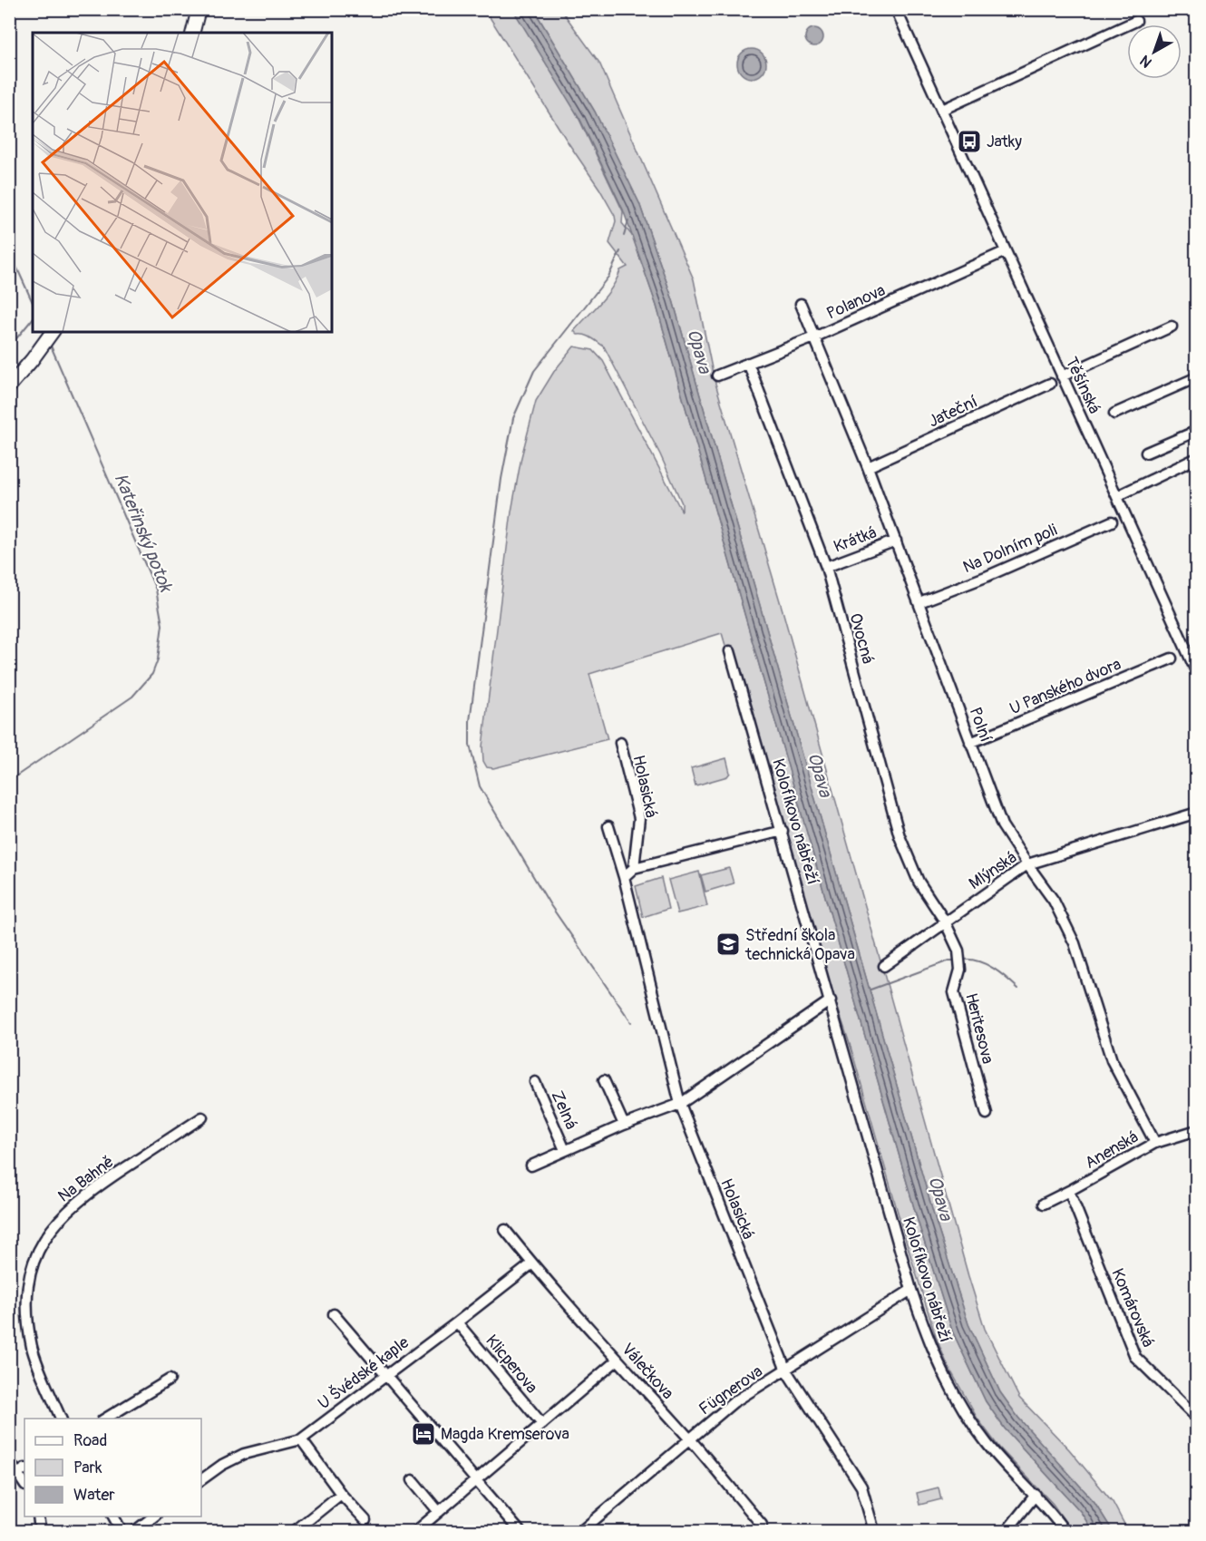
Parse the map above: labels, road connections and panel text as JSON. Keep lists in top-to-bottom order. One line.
{"streets":{"street":["Polanova","Těšínská","Jateční","Krátká","Na Dolním poli","Ovocná","U Panského dvora","Polní","Holasická","Kolofíkovo nábřeží","Mlýnská","Heritesova","Zelná","Anenská","Na Bahně","Komárovská","Klicperova","Válečkova","U Švédské kaple","Fügnerova"]},"crossings":[["Polanova","Těšínská"],["Polanova","Ovocná"],["Polanova","Polní"],["Jateční","Polní"],["Krátká","Ovocná"],["Krátká","Polní"],["Na Dolním poli","Polní"],["Ovocná","Mlýnská"],["Ovocná","Heritesova"],["U Panského dvora","Polní"],["Polní","Mlýnská"],["Polní","Anenská"],["Holasická","Zelná"],["Holasická","Fügnerova"],["Kolofíkovo nábřeží","Fügnerova"],["Mlýnská","Heritesova"],["Anenská","Komárovská"],["Klicperova","U Švédské kaple"],["Válečkova","U Švédské kaple"],["Válečkova","Fügnerova"]],"water":["Opava","Kateřinský potok"],"places":{"bus stop":["Jatky"],"school or university":["Střední škola technická Opava"],"hotel":["Magda Kremserova"]},"legend":["Road","Park","Water"],"north":"bottom left"}
